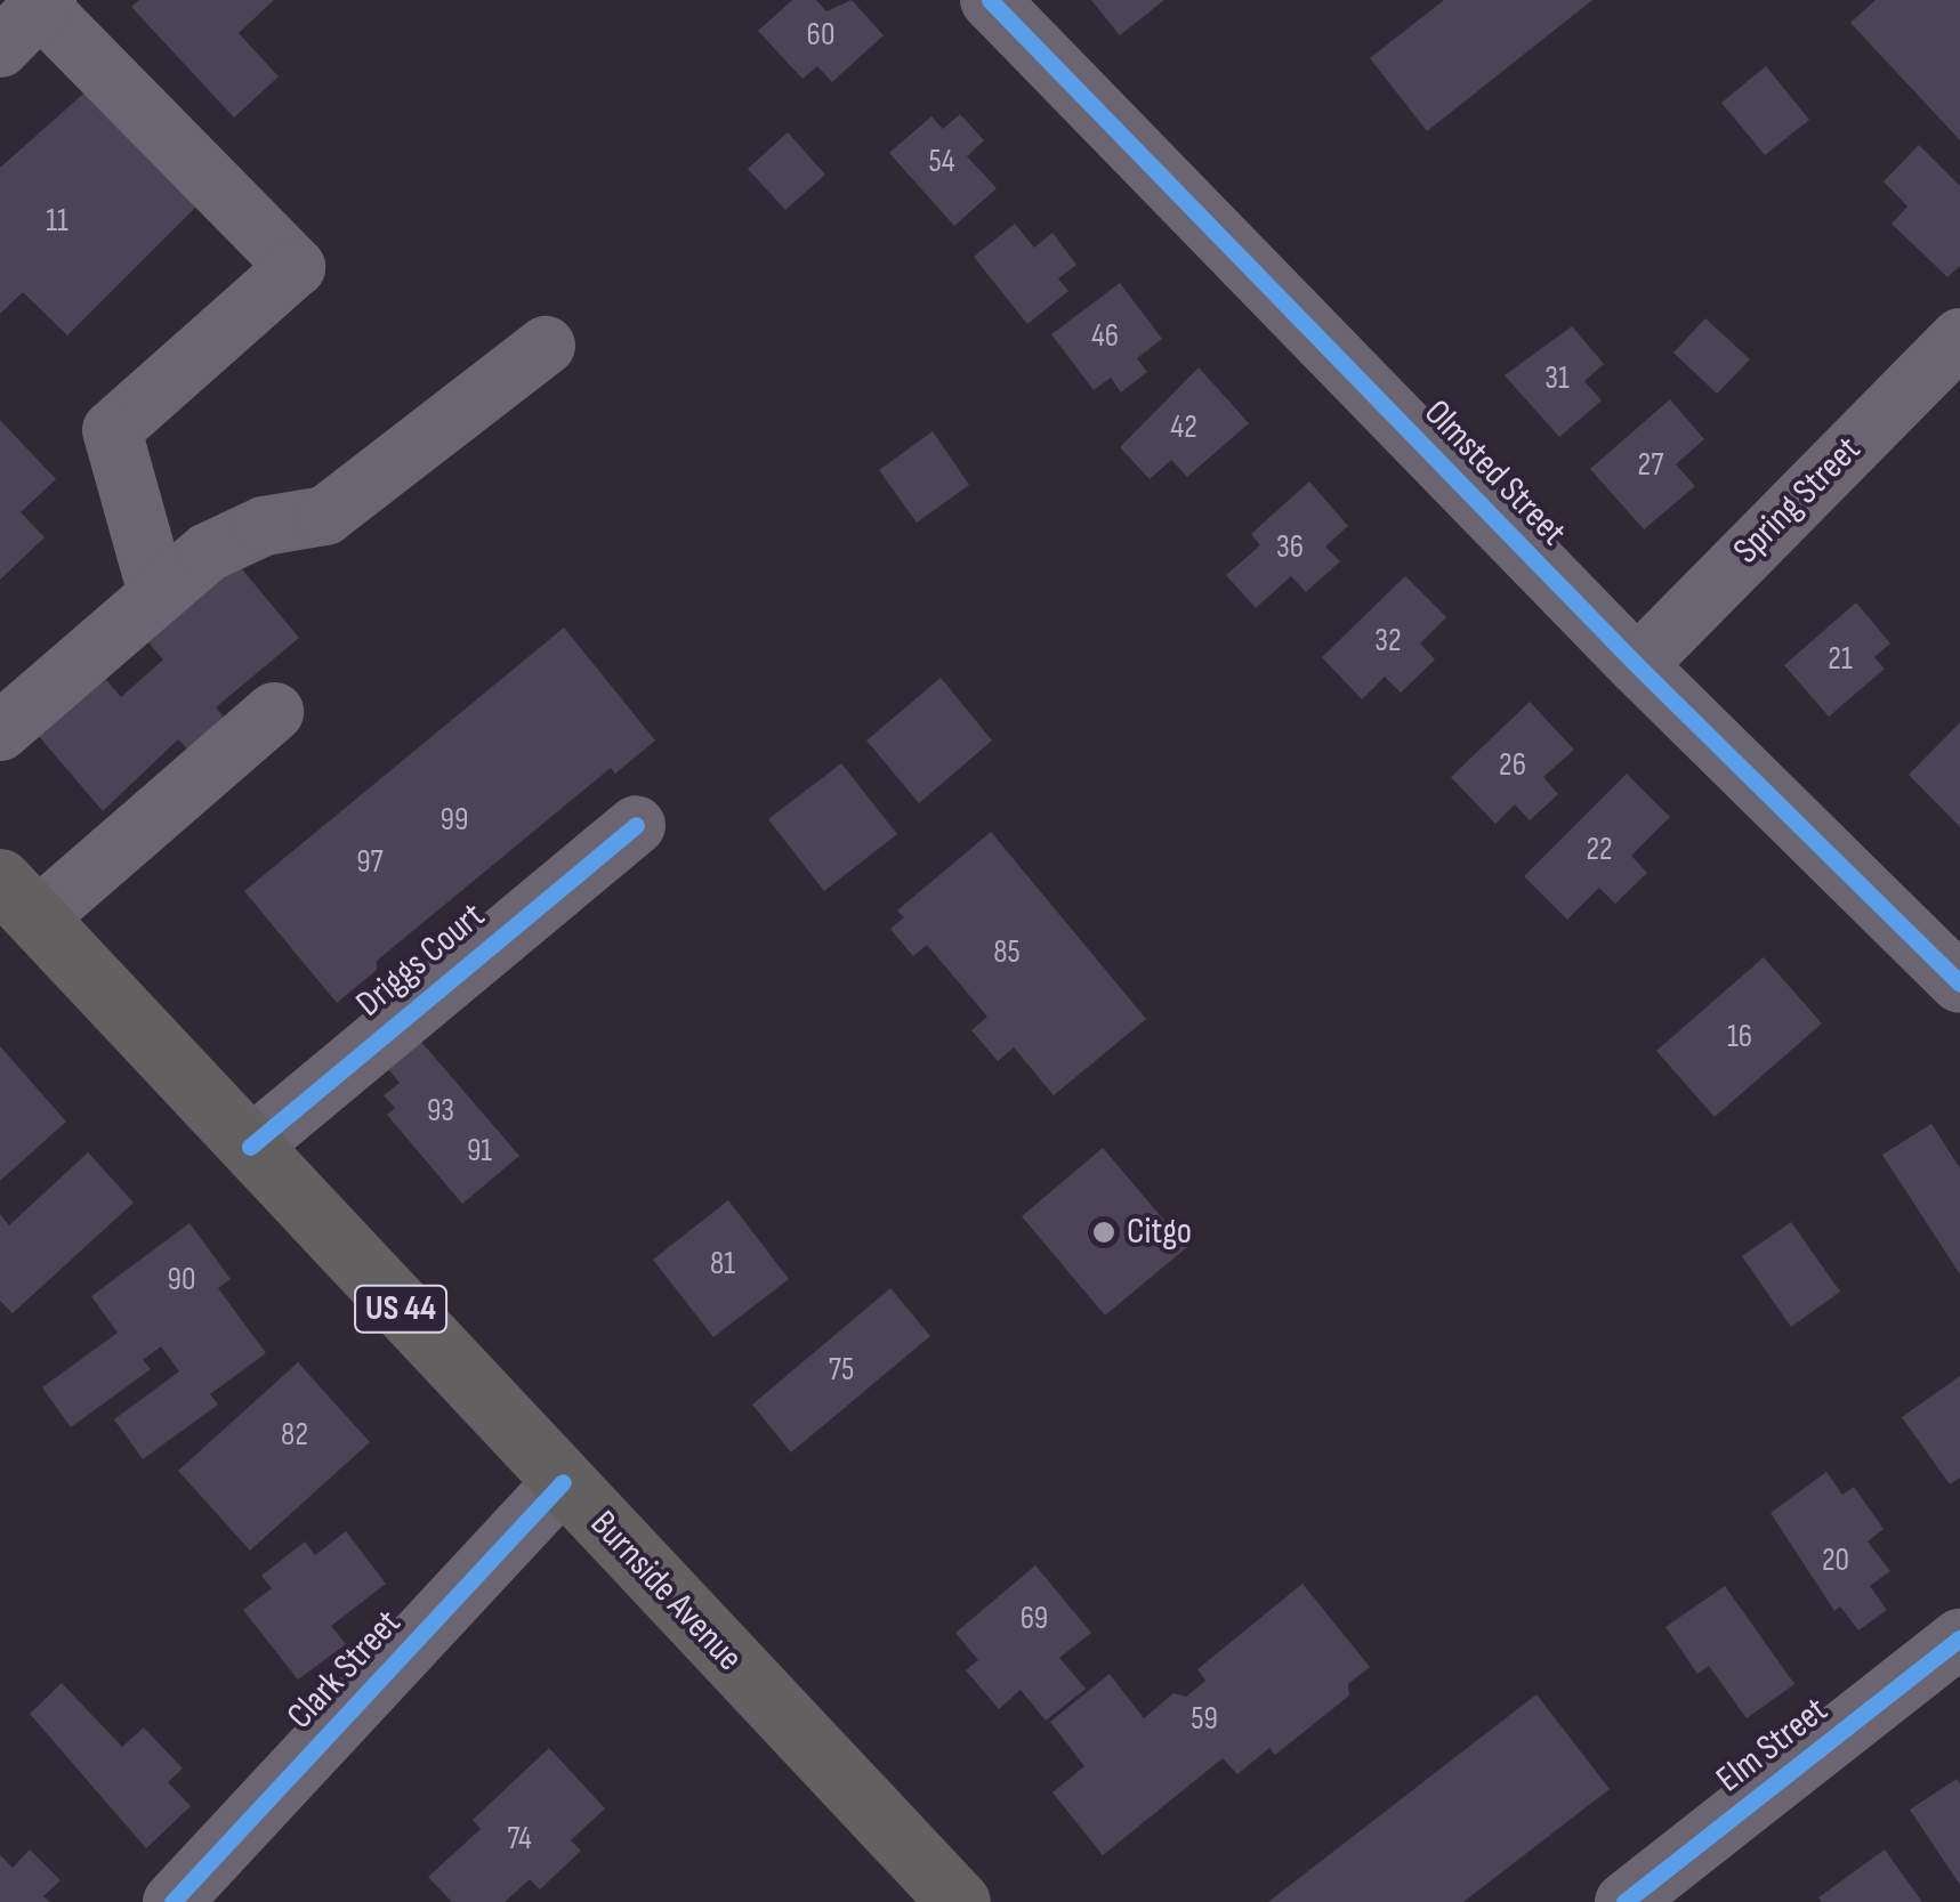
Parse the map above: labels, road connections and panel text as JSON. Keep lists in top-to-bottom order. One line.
{"streets":{"main road":["US 44","Burnside Avenue"],"street":["Olmsted Street","Spring Street","Driggs Court","Clark Street","Elm Street"]},"crossings":[["Olmsted Street","Spring Street"],["Driggs Court","Burnside Avenue"],["Burnside Avenue","Clark Street"]],"places":["Citgo"],"house_numbers":["60","54","11","46","31","42","27","36","32","21","26","99","22","97","85","16","93","91","81","90","75","82","20","69","59","74"]}
